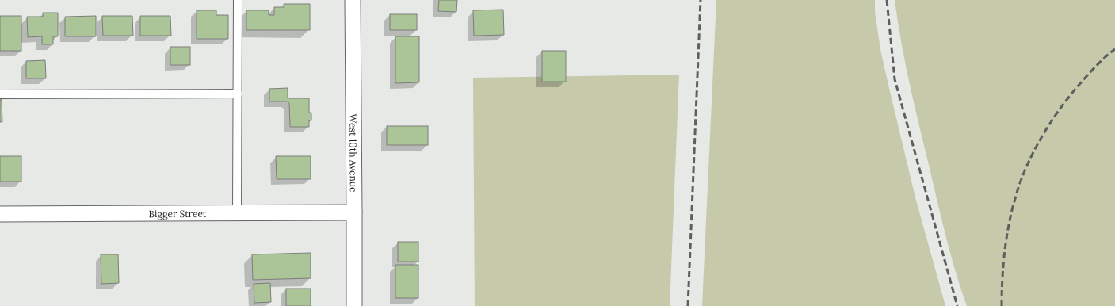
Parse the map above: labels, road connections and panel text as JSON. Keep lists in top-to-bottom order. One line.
{"streets":{"street":["West 10th Avenue","Bigger Street"]},"crossings":[["West 10th Avenue","Bigger Street"]]}
